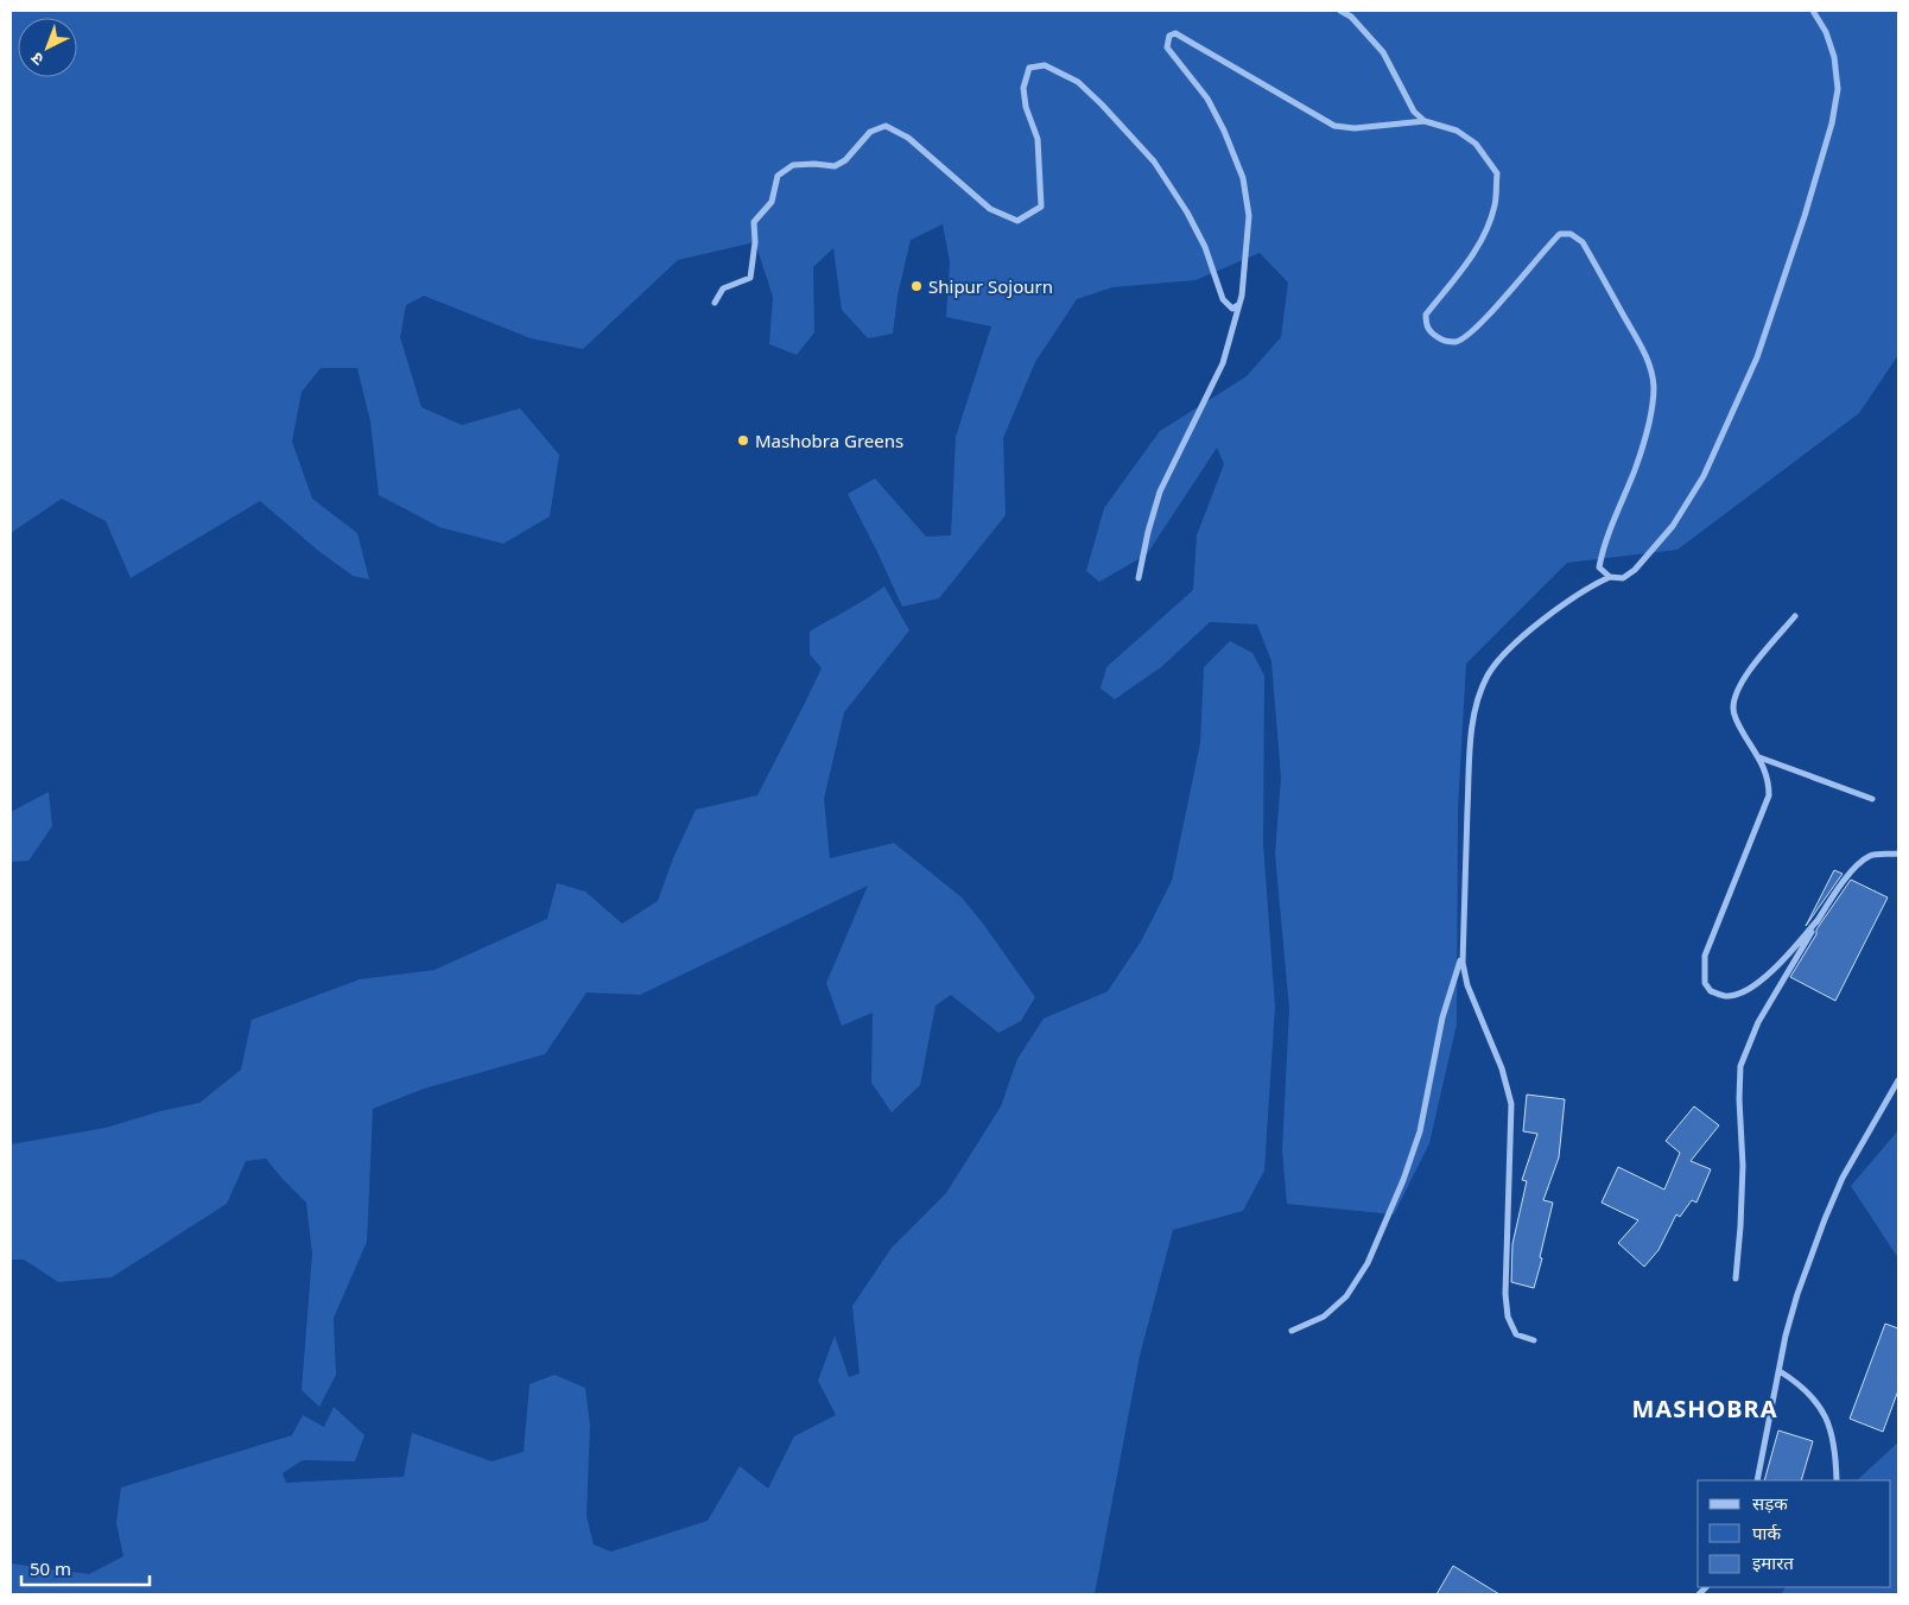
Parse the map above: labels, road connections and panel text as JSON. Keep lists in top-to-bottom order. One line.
{"districts":["MASHOBRA"],"places":["Shipur Sojourn","Mashobra Greens"],"legend":["सड़क","पार्क","इमारत"],"scale_bar":"50 m","north":"bottom left"}
